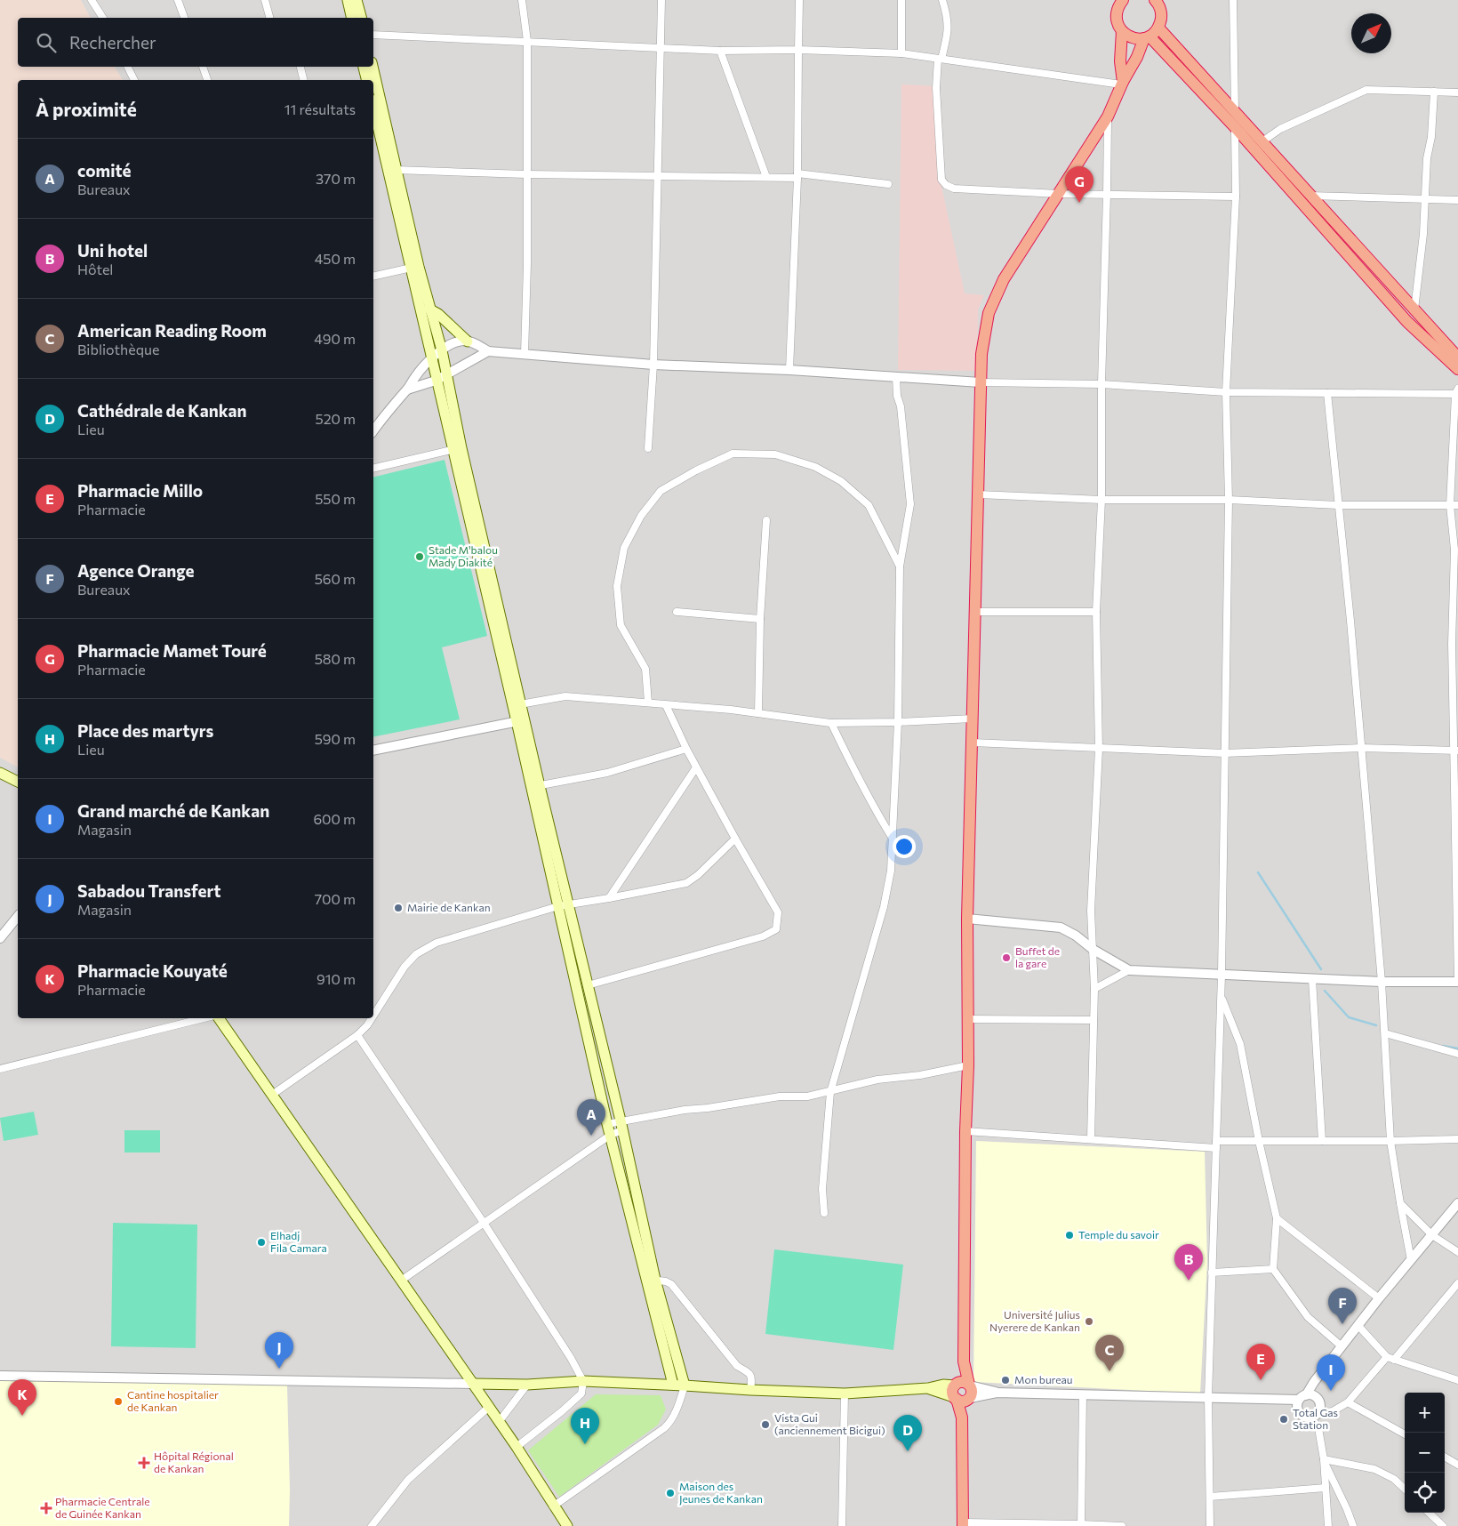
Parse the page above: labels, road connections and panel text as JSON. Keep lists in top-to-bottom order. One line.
{"places":{"other":["Stade M'balou Mady Diakité","Mairie de Kankan","Buffet de la gare","Temple du savoir","Elhadj Fila Camara","Université Julius Nyerere de Kankan","Mon bureau","Cantine hospitalier de Kankan","Total Gas Station","Vista Gui (anciennement Bicigui)","Maison des Jeunes de Kankan"],"health":["Hôpital Régional de Kankan","Pharmacie Centrale de Guinée Kankan"]},"north":"top right","page":{"search":"Rechercher","heading":["À proximité","11 résultats"],"list":[{"mark":"A","name":"comité","note":"Bureaux","value":"370 m"},{"mark":"B","name":"Uni hotel","note":"Hôtel","value":"450 m"},{"mark":"C","name":"American Reading Room","note":"Bibliothèque","value":"490 m"},{"mark":"D","name":"Cathédrale de Kankan","note":"Lieu","value":"520 m"},{"mark":"E","name":"Pharmacie Millo","note":"Pharmacie","value":"550 m"},{"mark":"F","name":"Agence Orange","note":"Bureaux","value":"560 m"},{"mark":"G","name":"Pharmacie Mamet Touré","note":"Pharmacie","value":"580 m"},{"mark":"H","name":"Place des martyrs","note":"Lieu","value":"590 m"},{"mark":"I","name":"Grand marché de Kankan","note":"Magasin","value":"600 m"},{"mark":"J","name":"Sabadou Transfert","note":"Magasin","value":"700 m"},{"mark":"K","name":"Pharmacie Kouyaté","note":"Pharmacie","value":"910 m"}],"pins":["G","A","B","F","J","C","E","I","K","H","D"],"map_buttons":["+","−"]}}
